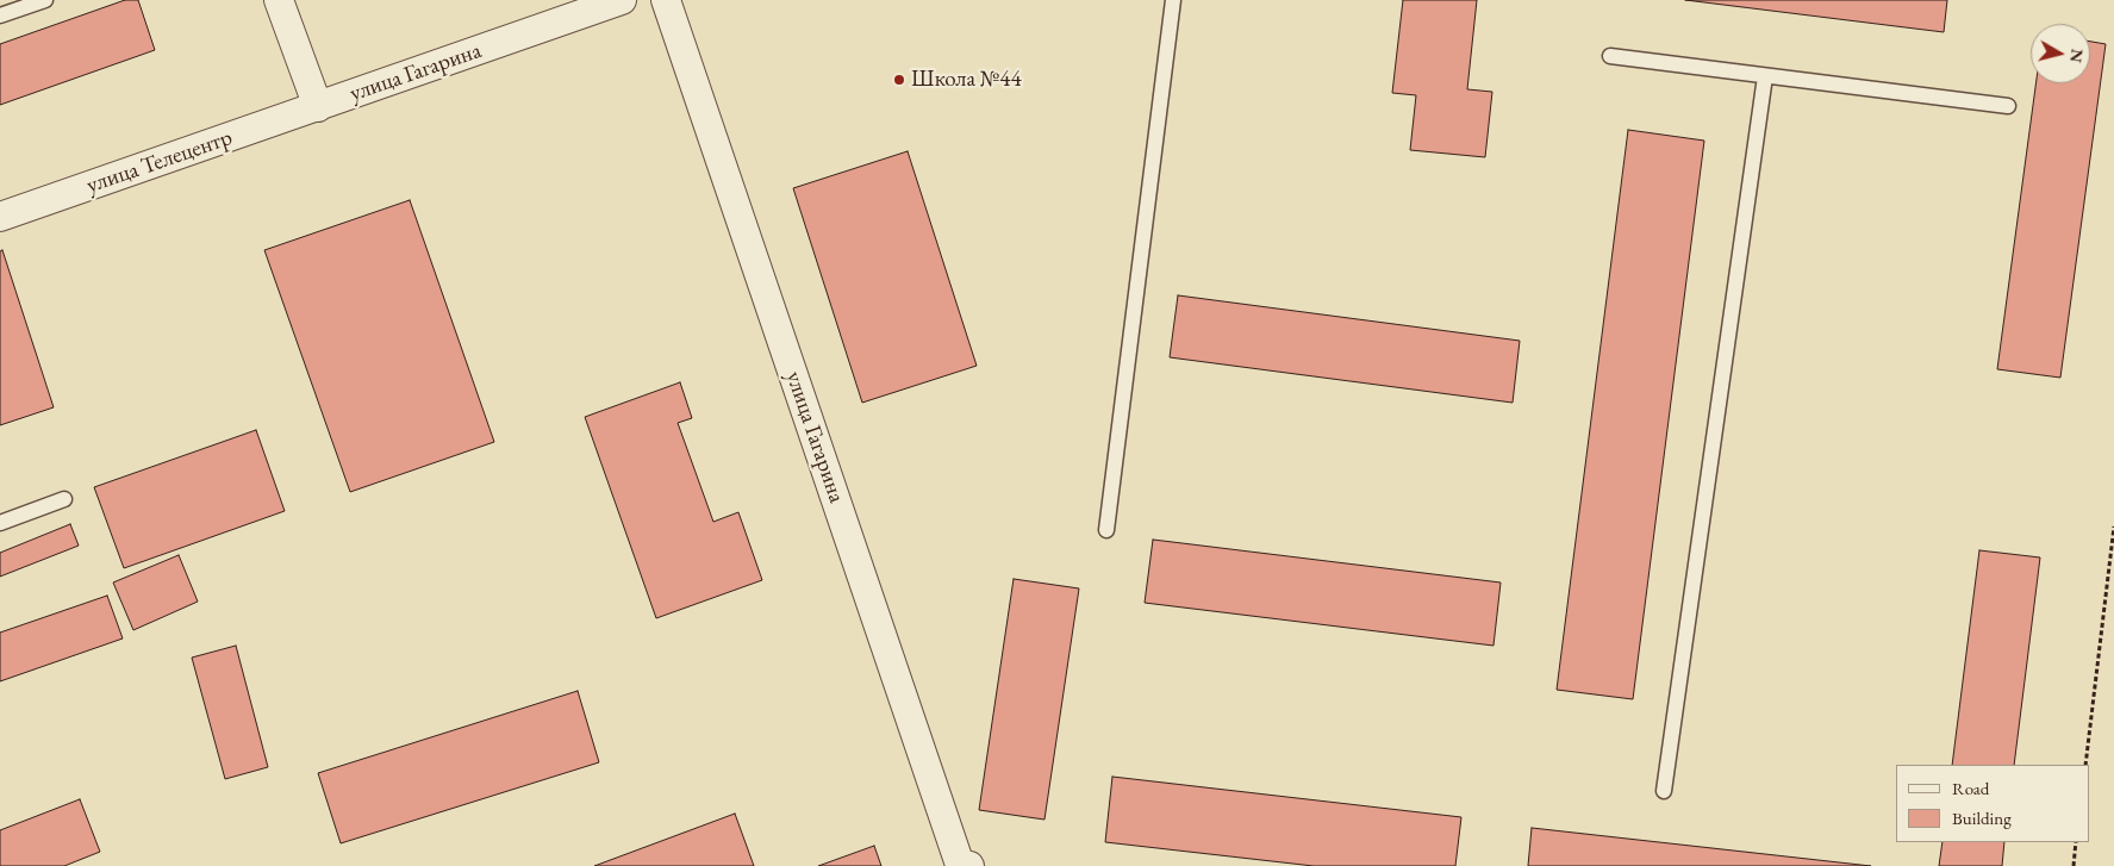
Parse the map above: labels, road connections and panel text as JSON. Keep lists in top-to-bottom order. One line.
{"streets":{"street":["улица Гагарина","улица Телецентр"]},"crossings":[["улица Гагарина","улица Телецентр"]],"places":["Школа №44"],"legend":["Road","Building"],"north":"right"}
